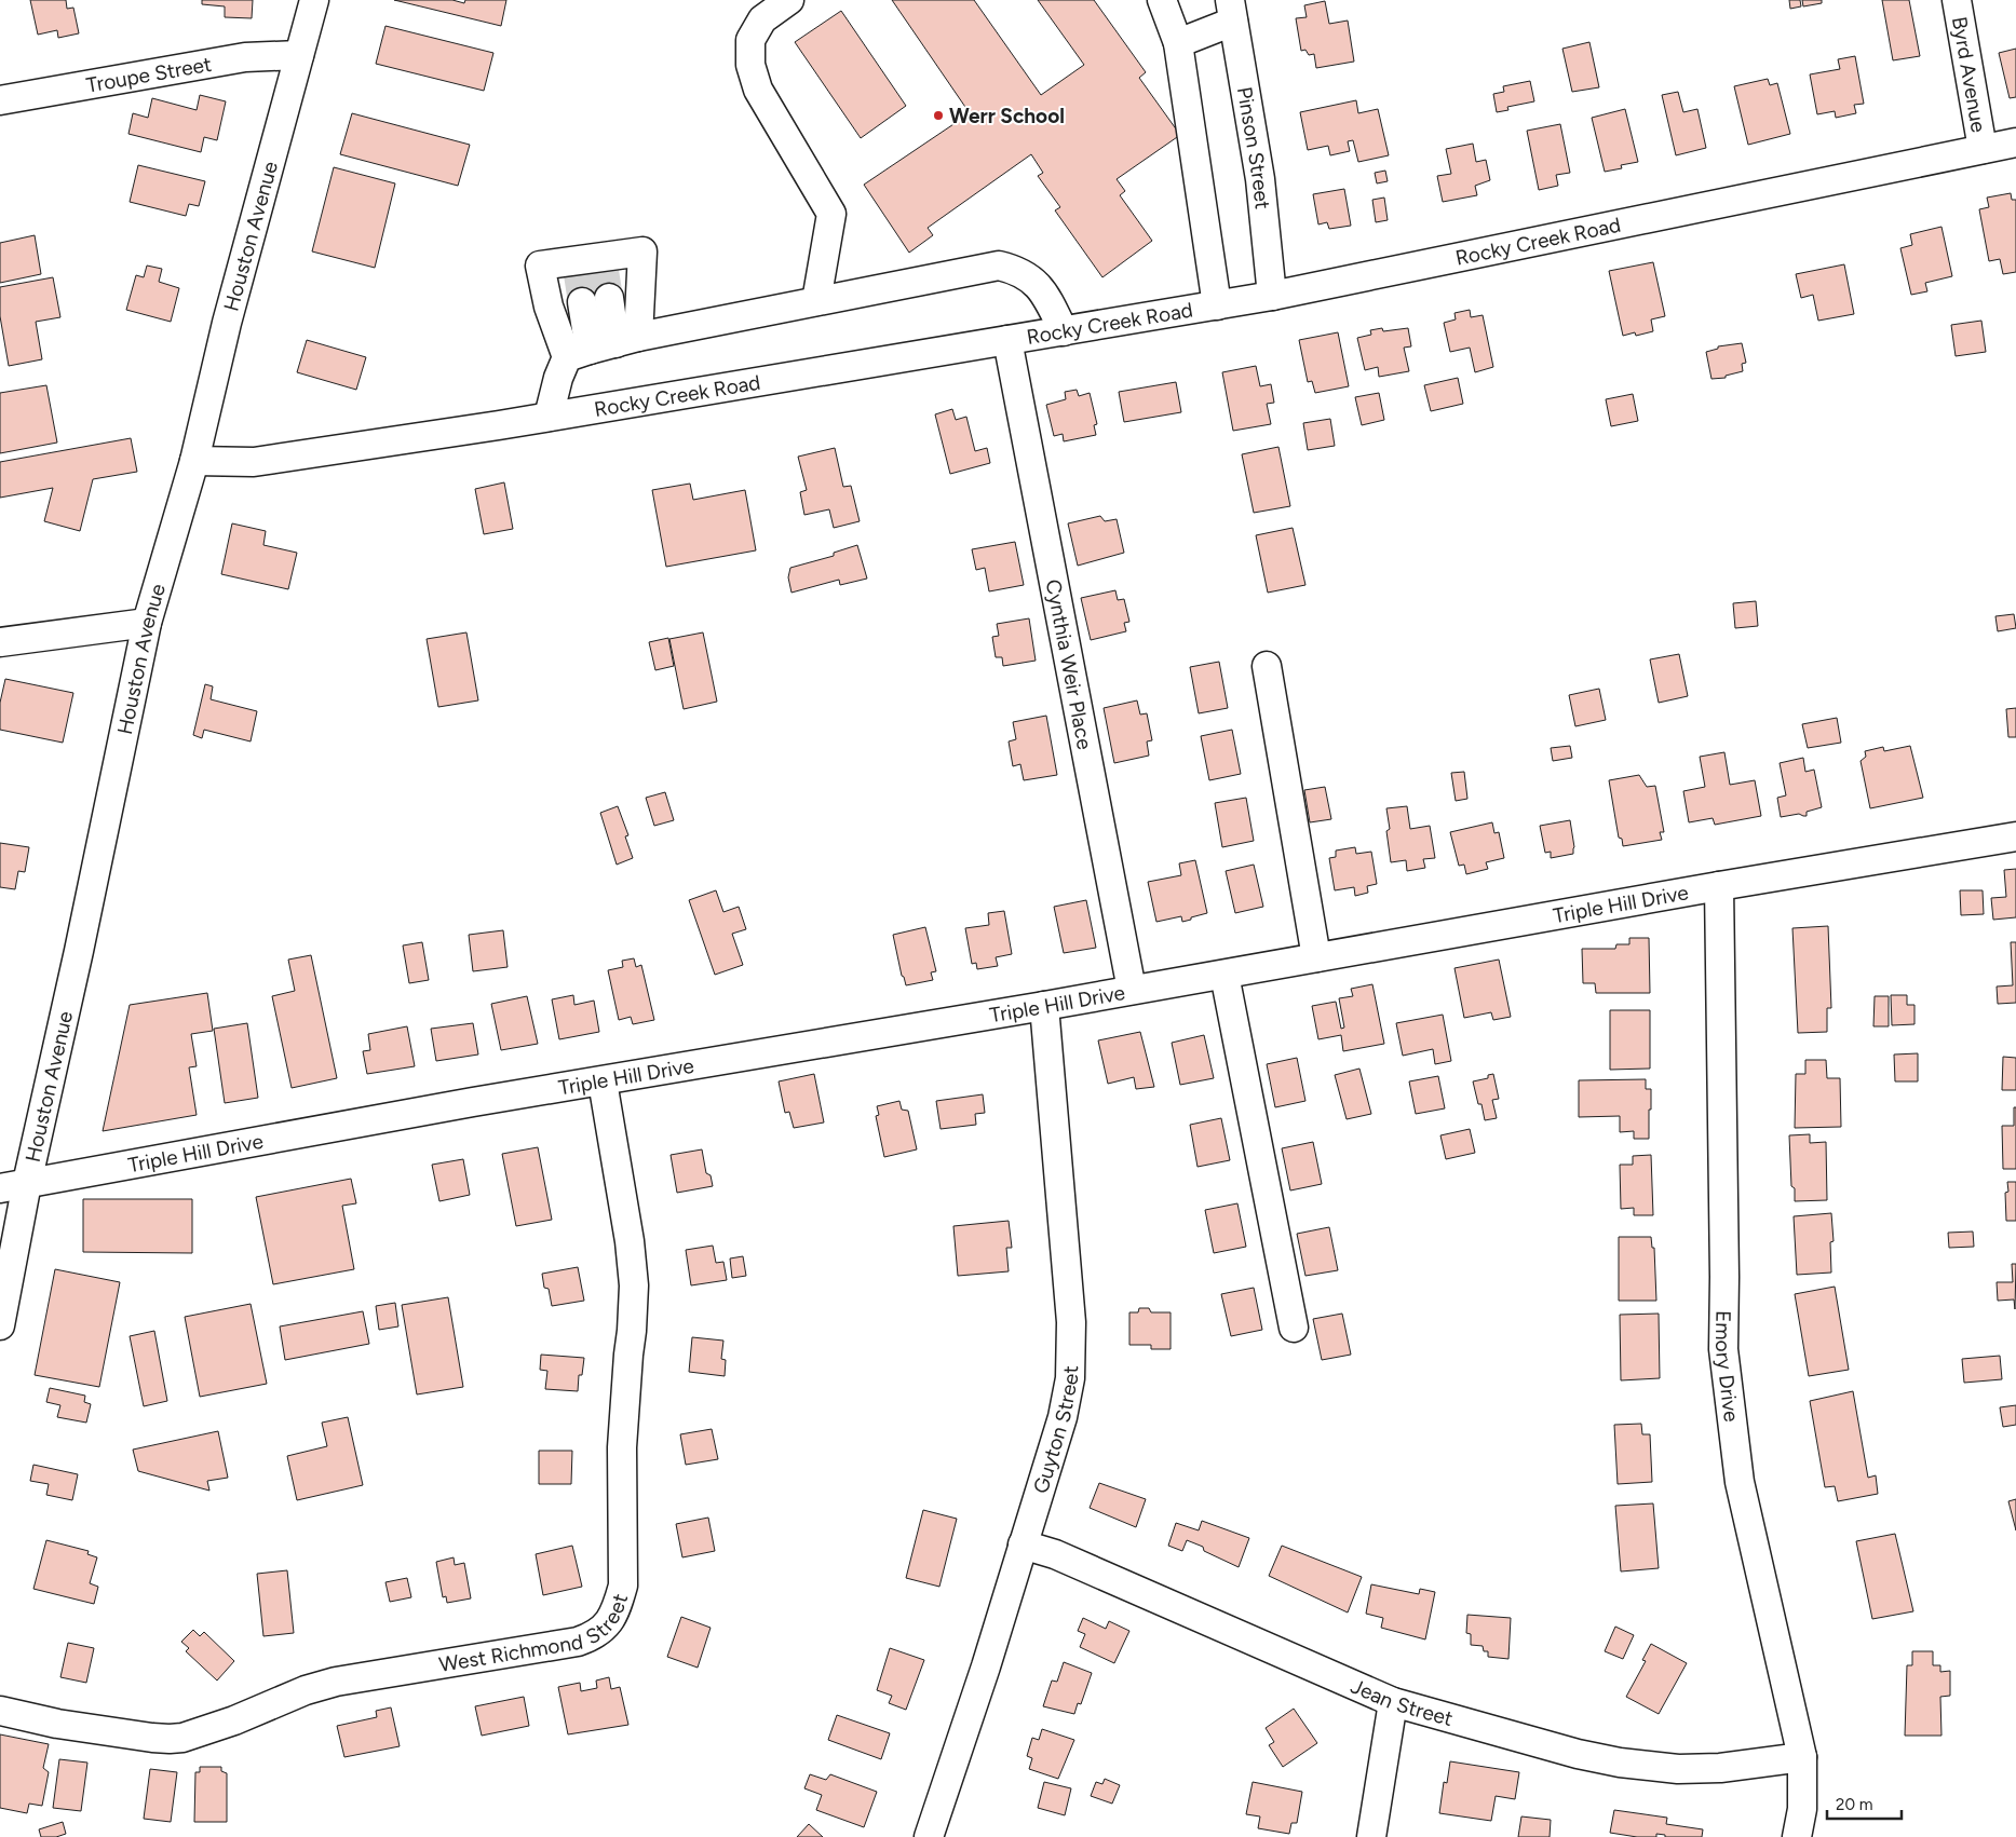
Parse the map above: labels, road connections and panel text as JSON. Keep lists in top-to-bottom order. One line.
{"streets":{"street":["Troupe Street","Byrd Avenue","Pinson Street","Houston Avenue","Rocky Creek Road","Cynthia Weir Place","Triple Hill Drive","Emory Drive","Guyton Street","West Richmond Street","Jean Street"]},"crossings":[["Troupe Street","Houston Avenue"],["Byrd Avenue","Rocky Creek Road"],["Pinson Street","Rocky Creek Road"],["Houston Avenue","Rocky Creek Road"],["Houston Avenue","Triple Hill Drive"],["Rocky Creek Road","Cynthia Weir Place"],["Cynthia Weir Place","Triple Hill Drive"],["Triple Hill Drive","Emory Drive"],["Triple Hill Drive","Guyton Street"],["Triple Hill Drive","West Richmond Street"],["Emory Drive","Jean Street"],["Guyton Street","Jean Street"]],"places":["Werr School"],"scale_bar":"20 m"}
